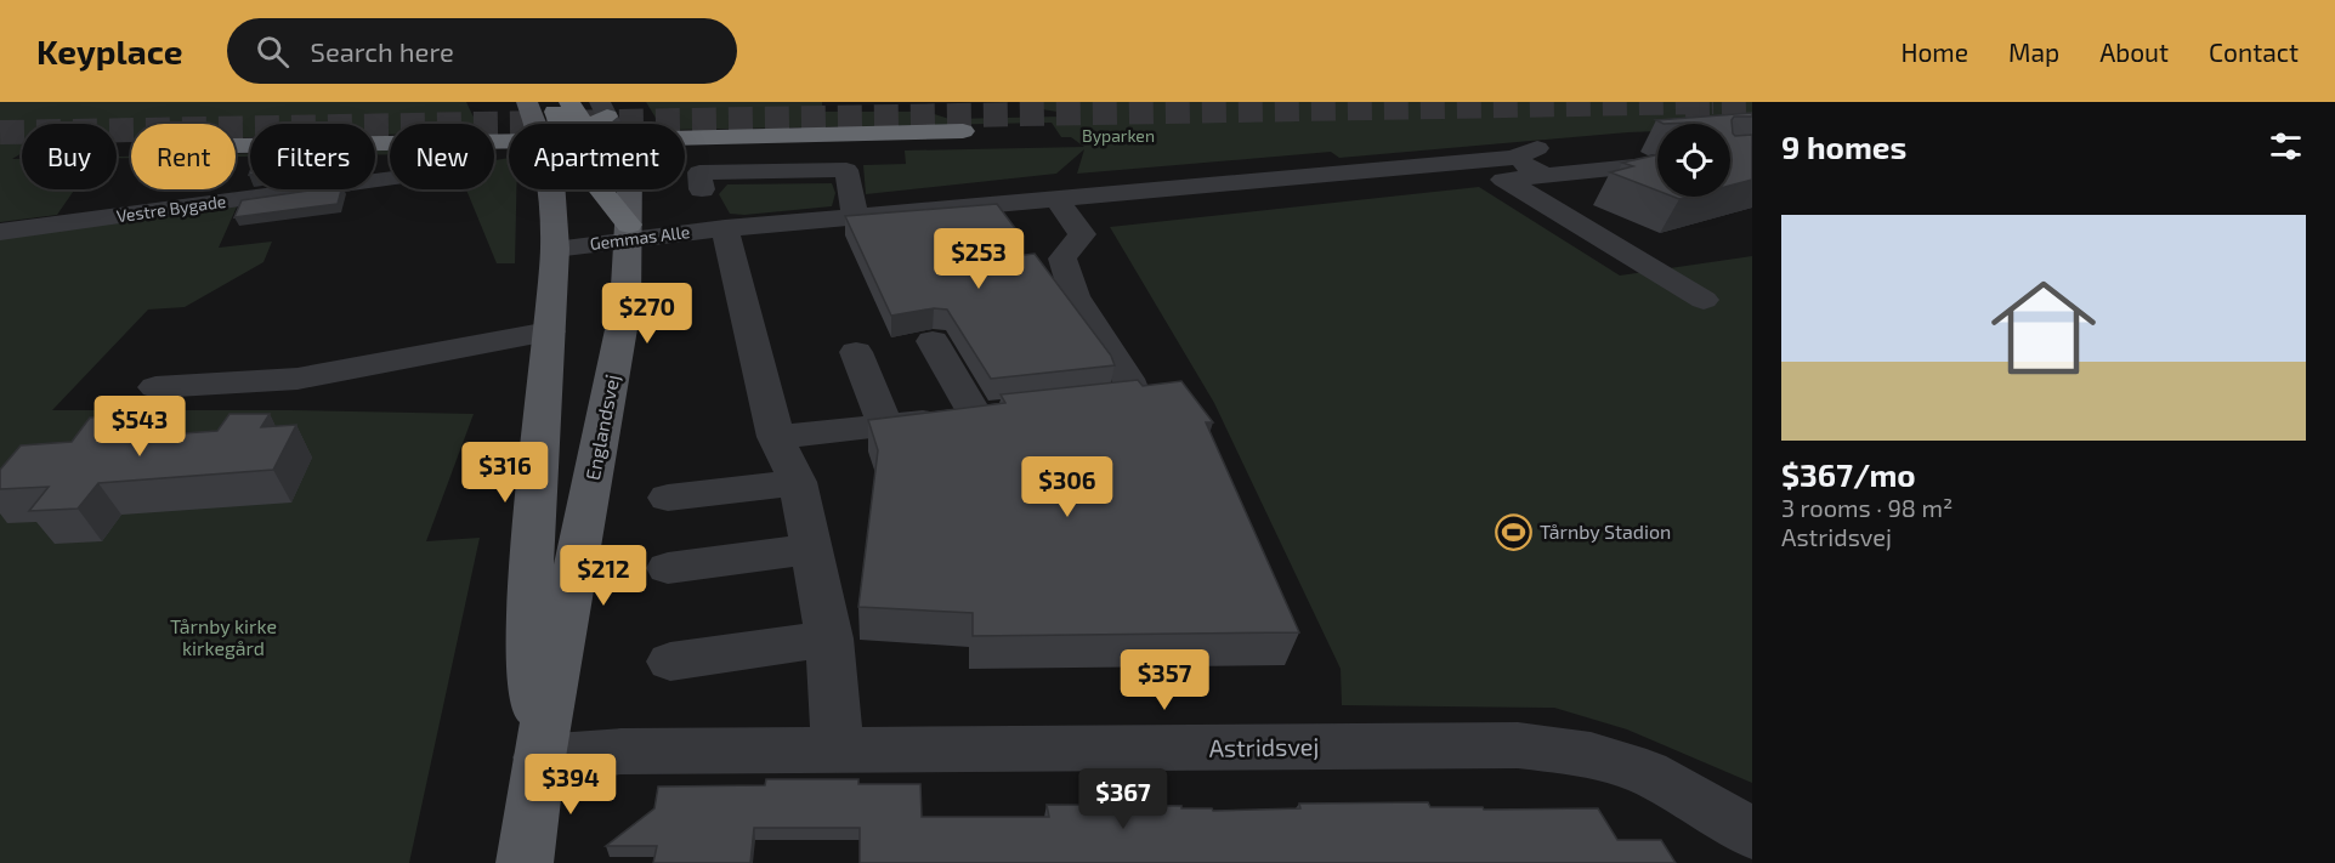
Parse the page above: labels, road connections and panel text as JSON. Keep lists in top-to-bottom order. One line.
{"streets":{"main road":["Englandsvej"],"street":["Vestre Bygade","Gemmas Alle","Astridsvej"]},"crossings":[["Gemmas Alle","Englandsvej"],["Englandsvej","Astridsvej"]],"parks":["Byparken","Tårnby kirke kirkegård"],"places":{"sports":["Tårnby Stadion"]},"page":{"header":"Keyplace","search":"Search here","nav":["Home","Map","About","Contact"],"heading":"9 homes","chip":["Buy","Rent","Filters","New","Apartment"],"list":[{"name":"$367/mo","note":"3 rooms · 98 m² · Astridsvej"}],"price":["$253","$270","$543","$316","$306","$212","$357","$394","$367"]}}
